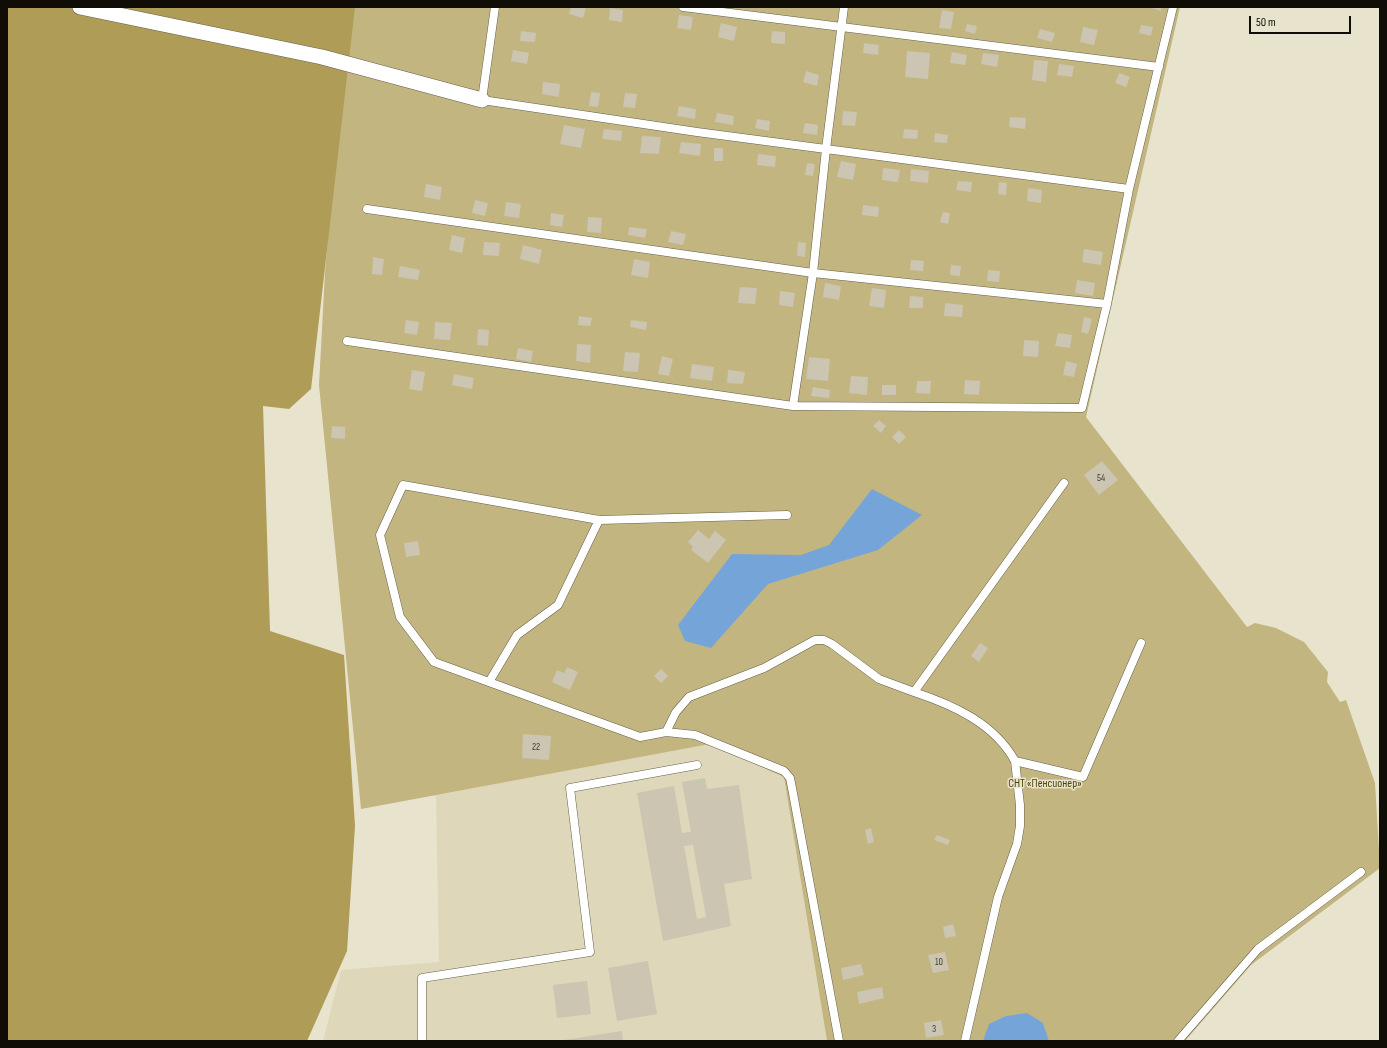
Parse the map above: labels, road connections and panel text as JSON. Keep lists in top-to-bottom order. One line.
{"parks":["СНТ «Пенсионер»"],"house_numbers":["54","22","10","3"],"scale_bar":"50 m"}
